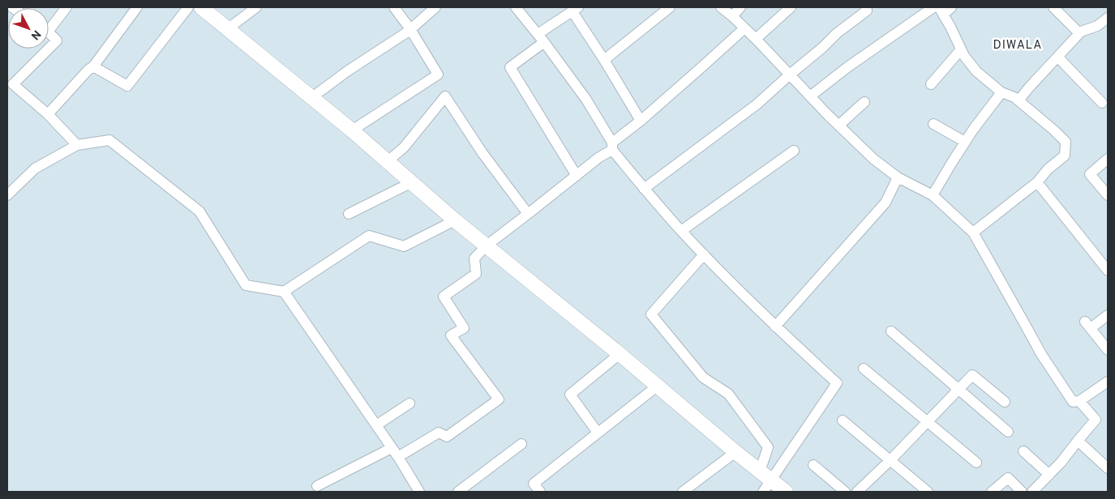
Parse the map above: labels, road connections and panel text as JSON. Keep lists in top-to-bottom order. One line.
{"districts":["DIWALA"],"north":"bottom right"}
